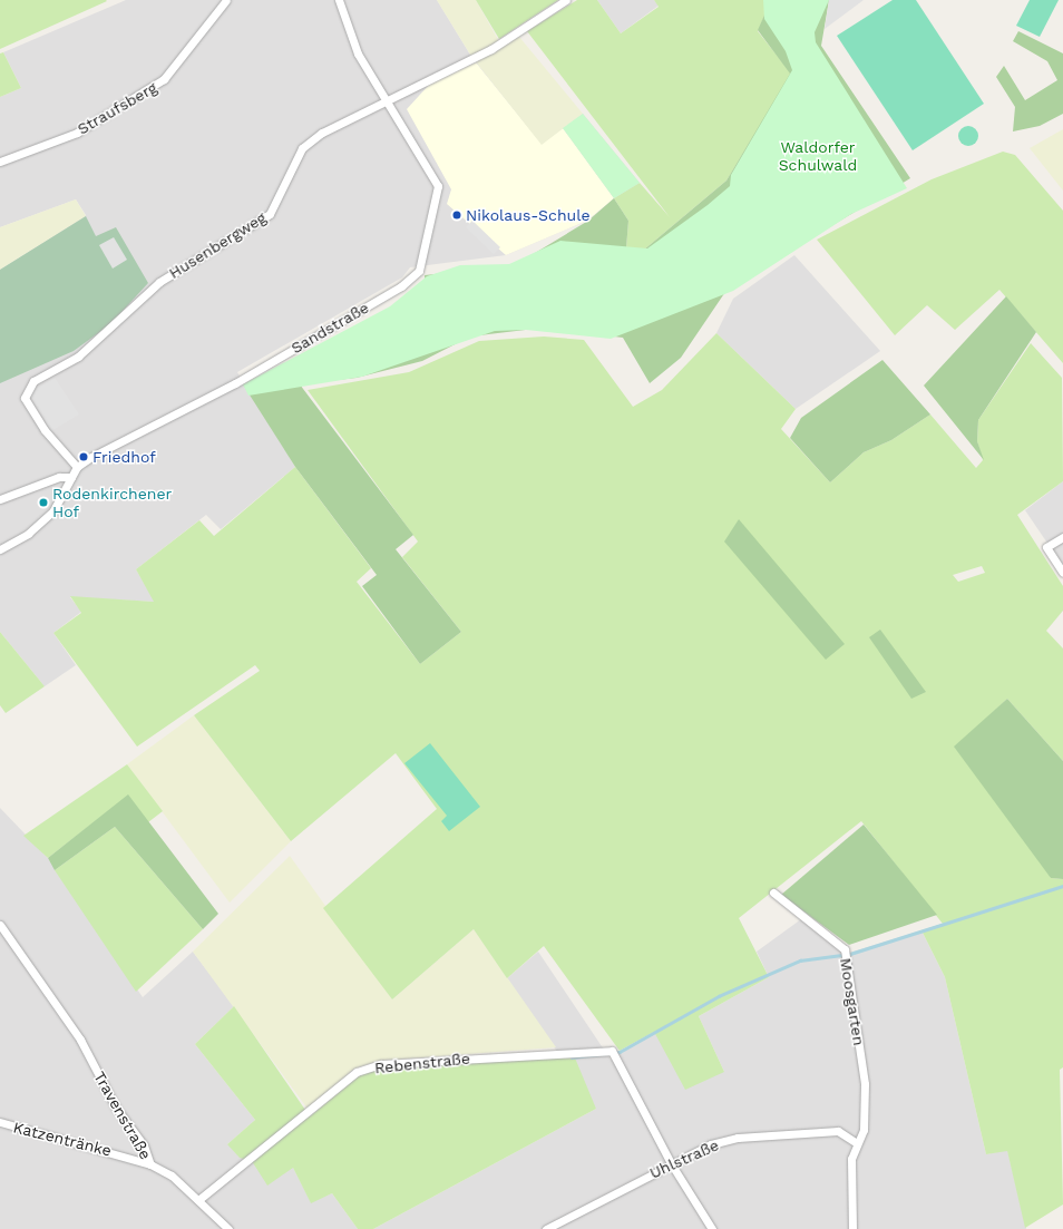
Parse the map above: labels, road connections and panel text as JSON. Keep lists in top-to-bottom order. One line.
{"streets":{"street":["Straufsberg","Husenbergweg","Sandstraße","Moosgarten","Rebenstraße","Travenstraße","Katzentränke","Uhlstraße"]},"crossings":[["Husenbergweg","Sandstraße"],["Moosgarten","Uhlstraße"],["Rebenstraße","Travenstraße"],["Rebenstraße","Uhlstraße"],["Travenstraße","Katzentränke"]],"parks":["Waldorfer Schulwald"],"places":["Nikolaus-Schule","Friedhof","Rodenkirchener Hof"]}
